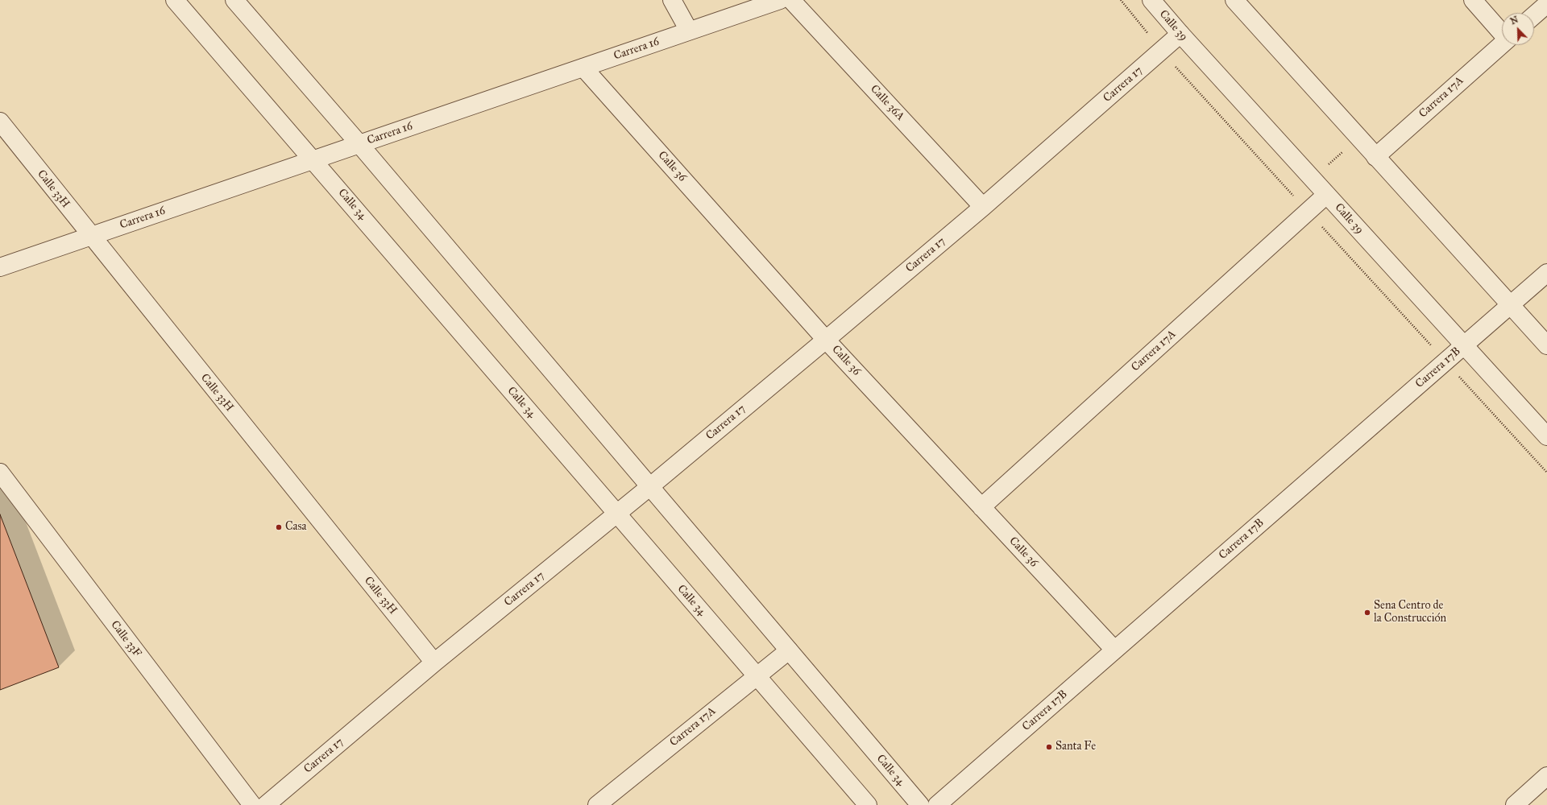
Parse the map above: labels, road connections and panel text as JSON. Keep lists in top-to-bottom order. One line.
{"streets":{"street":["Calle 39","Carrera 16","Carrera 17","Carrera 17A","Calle 36A","Calle 36","Calle 33H","Calle 34","Carrera 17B","Calle 33F"]},"crossings":[["Calle 39","Carrera 17"],["Calle 39","Carrera 17A"],["Calle 39","Carrera 17B"],["Carrera 16","Calle 36"],["Carrera 16","Calle 33H"],["Carrera 16","Calle 34"],["Carrera 17","Calle 36A"],["Carrera 17","Calle 36"],["Carrera 17","Calle 33H"],["Carrera 17","Calle 34"],["Carrera 17A","Calle 36"],["Carrera 17A","Calle 34"],["Calle 36","Carrera 17B"]],"places":["Casa","Sena Centro de la Construcción","Santa Fe"],"north":"top left"}
